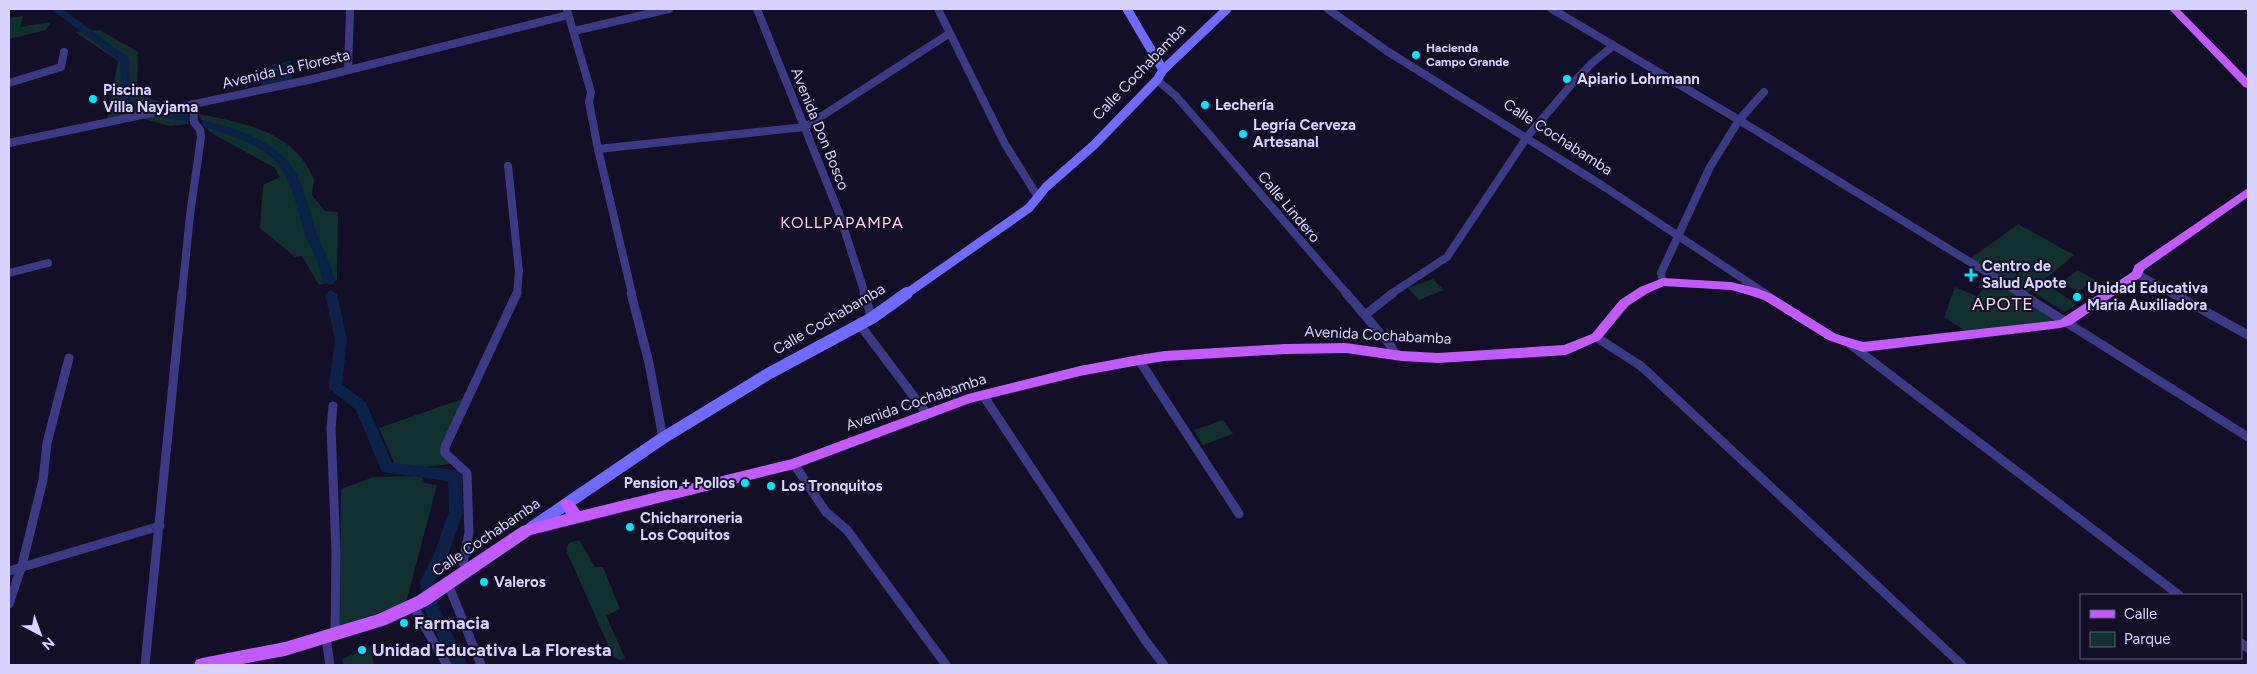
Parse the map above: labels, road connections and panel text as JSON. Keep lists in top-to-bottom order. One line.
{"streets":{"main road":["Calle Cochabamba","Avenida Cochabamba"],"street":["Avenida La Floresta","Avenida Don Bosco","Calle Lindero"]},"crossings":[["Calle Cochabamba","Avenida Don Bosco"],["Calle Cochabamba","Calle Lindero"],["Calle Cochabamba","Avenida Cochabamba"],["Calle Lindero","Avenida Cochabamba"]],"districts":["KOLLPAPAMPA","APOTE"],"places":{"other":["Hacienda Campo Grande","Apiario Lohrmann","Piscina Villa Nayjama","Lechería","Legría Cerveza Artesanal","Unidad Educativa Maria Auxiliadora","Pension + Pollos","Los Tronquitos","Chicharroneria Los Coquitos","Valeros","Farmacia","Unidad Educativa La Floresta"],"health":["Centro de Salud Apote"]},"legend":["Calle","Parque"],"north":"bottom right"}
